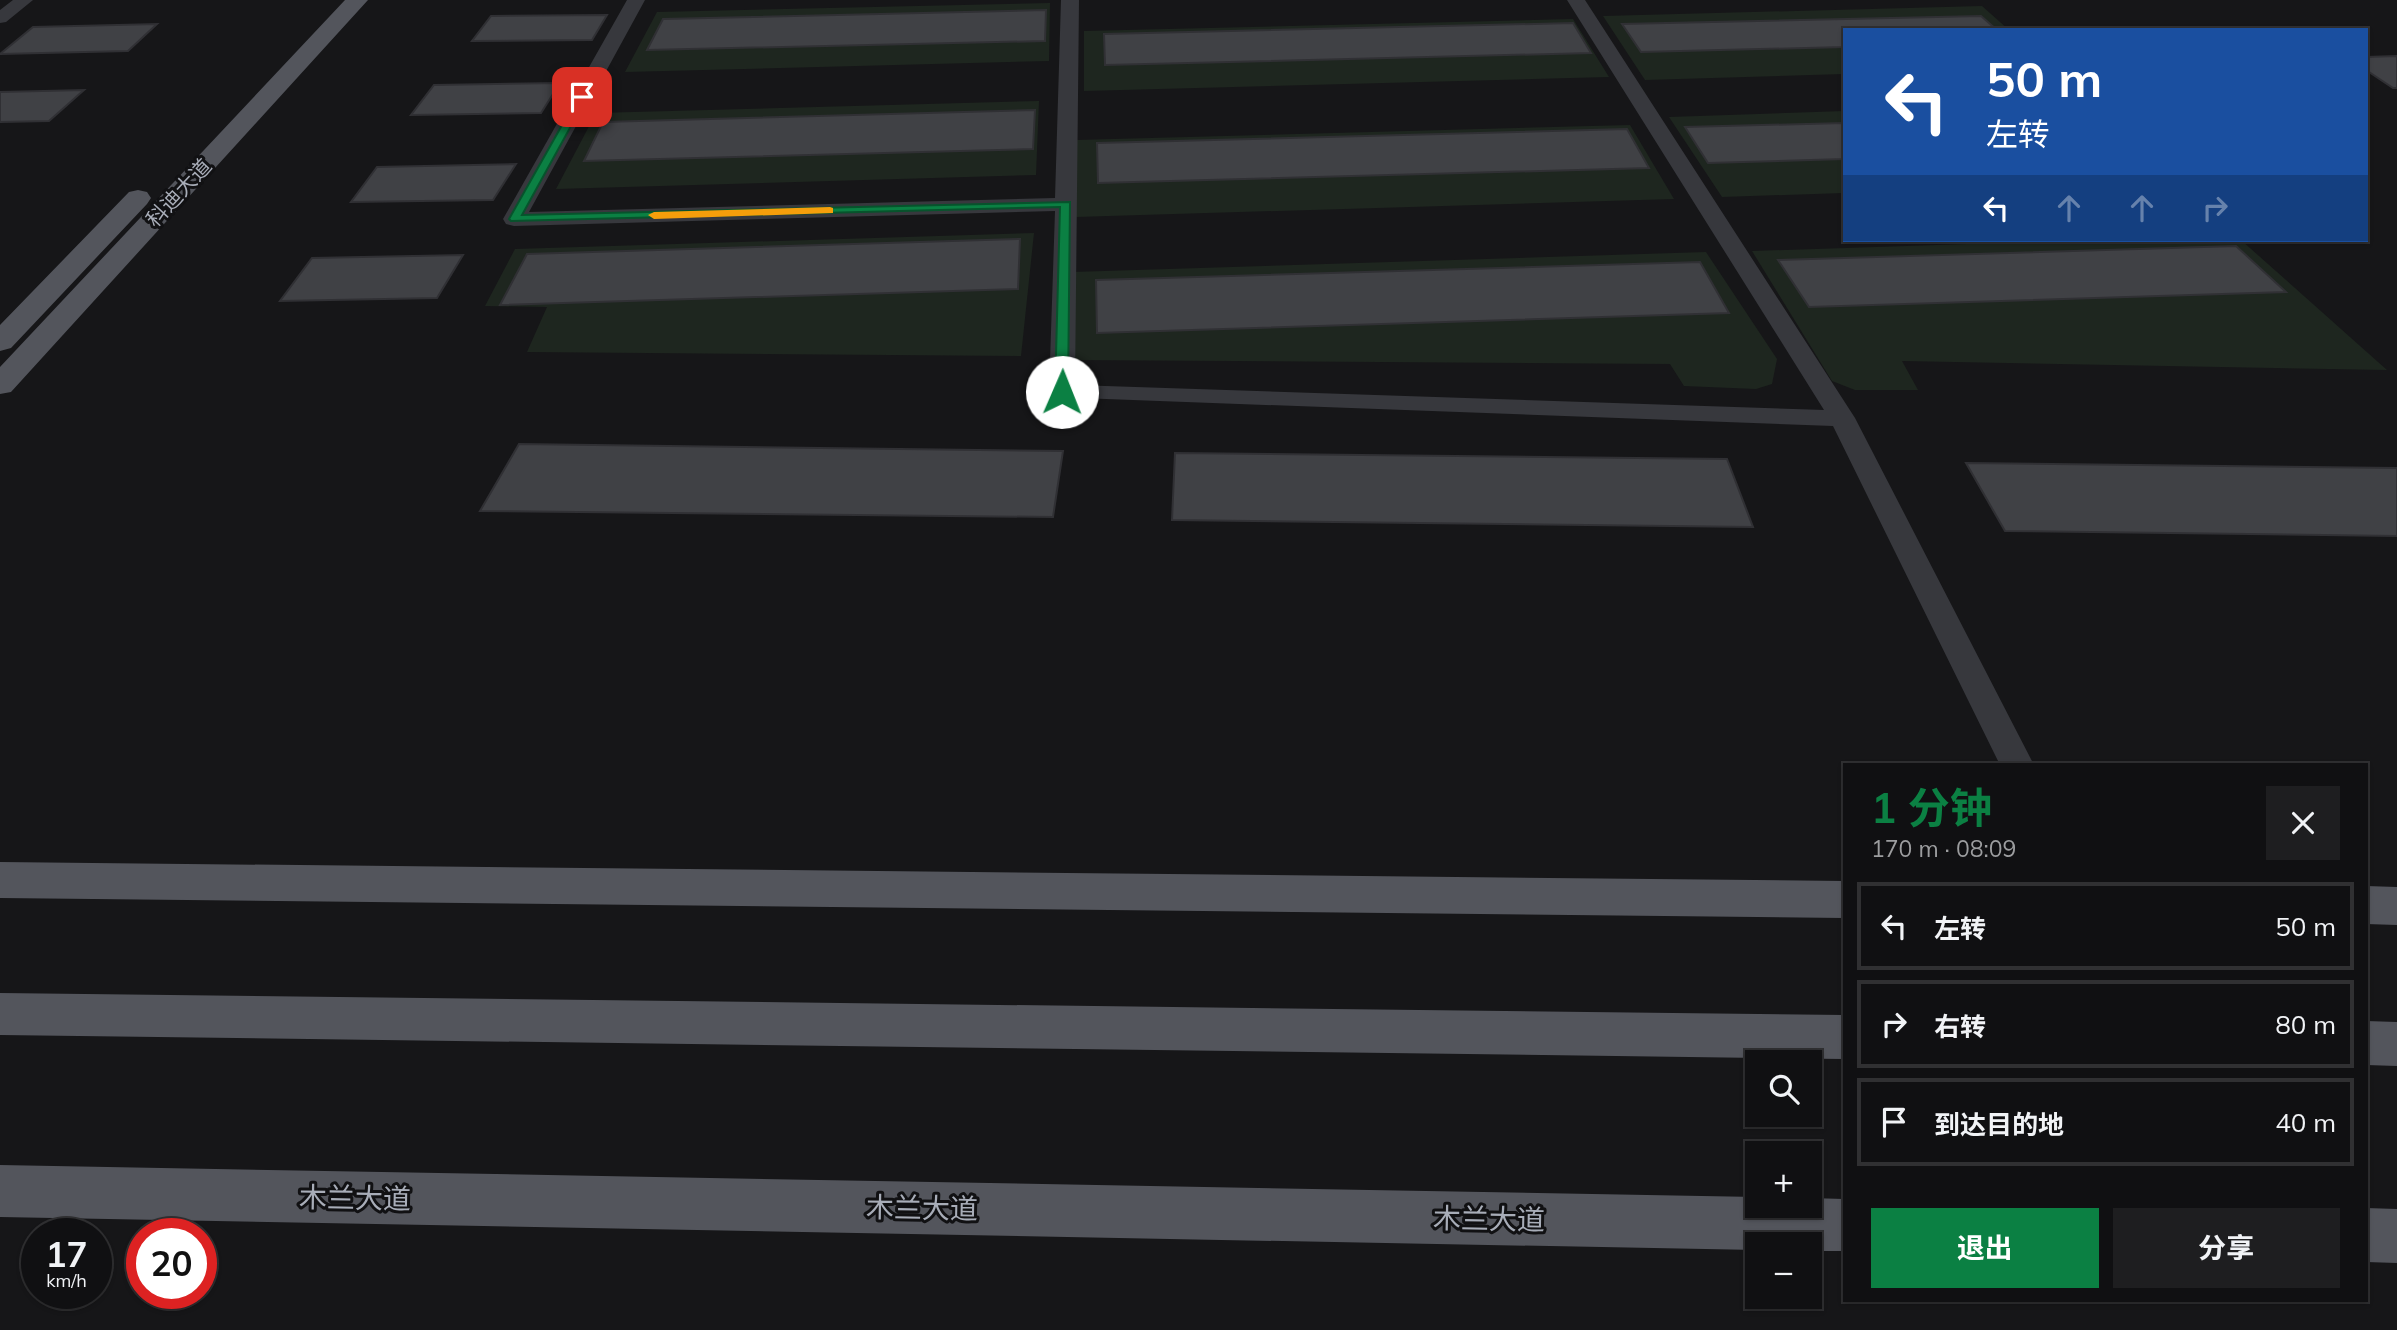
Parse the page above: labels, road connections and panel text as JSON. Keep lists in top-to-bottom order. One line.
{"streets":{"main road":["科迪大道","木兰大道"]},"page":{"turn":["50 m","左转"],"heading":["1 分钟","170 m · 08:09"],"list":[{"name":"左转","value":"50 m"},{"name":"右转","value":"80 m"},{"name":"到达目的地","value":"40 m"}],"map_buttons":["+","−"],"buttons":["退出","分享"],"speed":"17 km/h","limit":"20"}}
